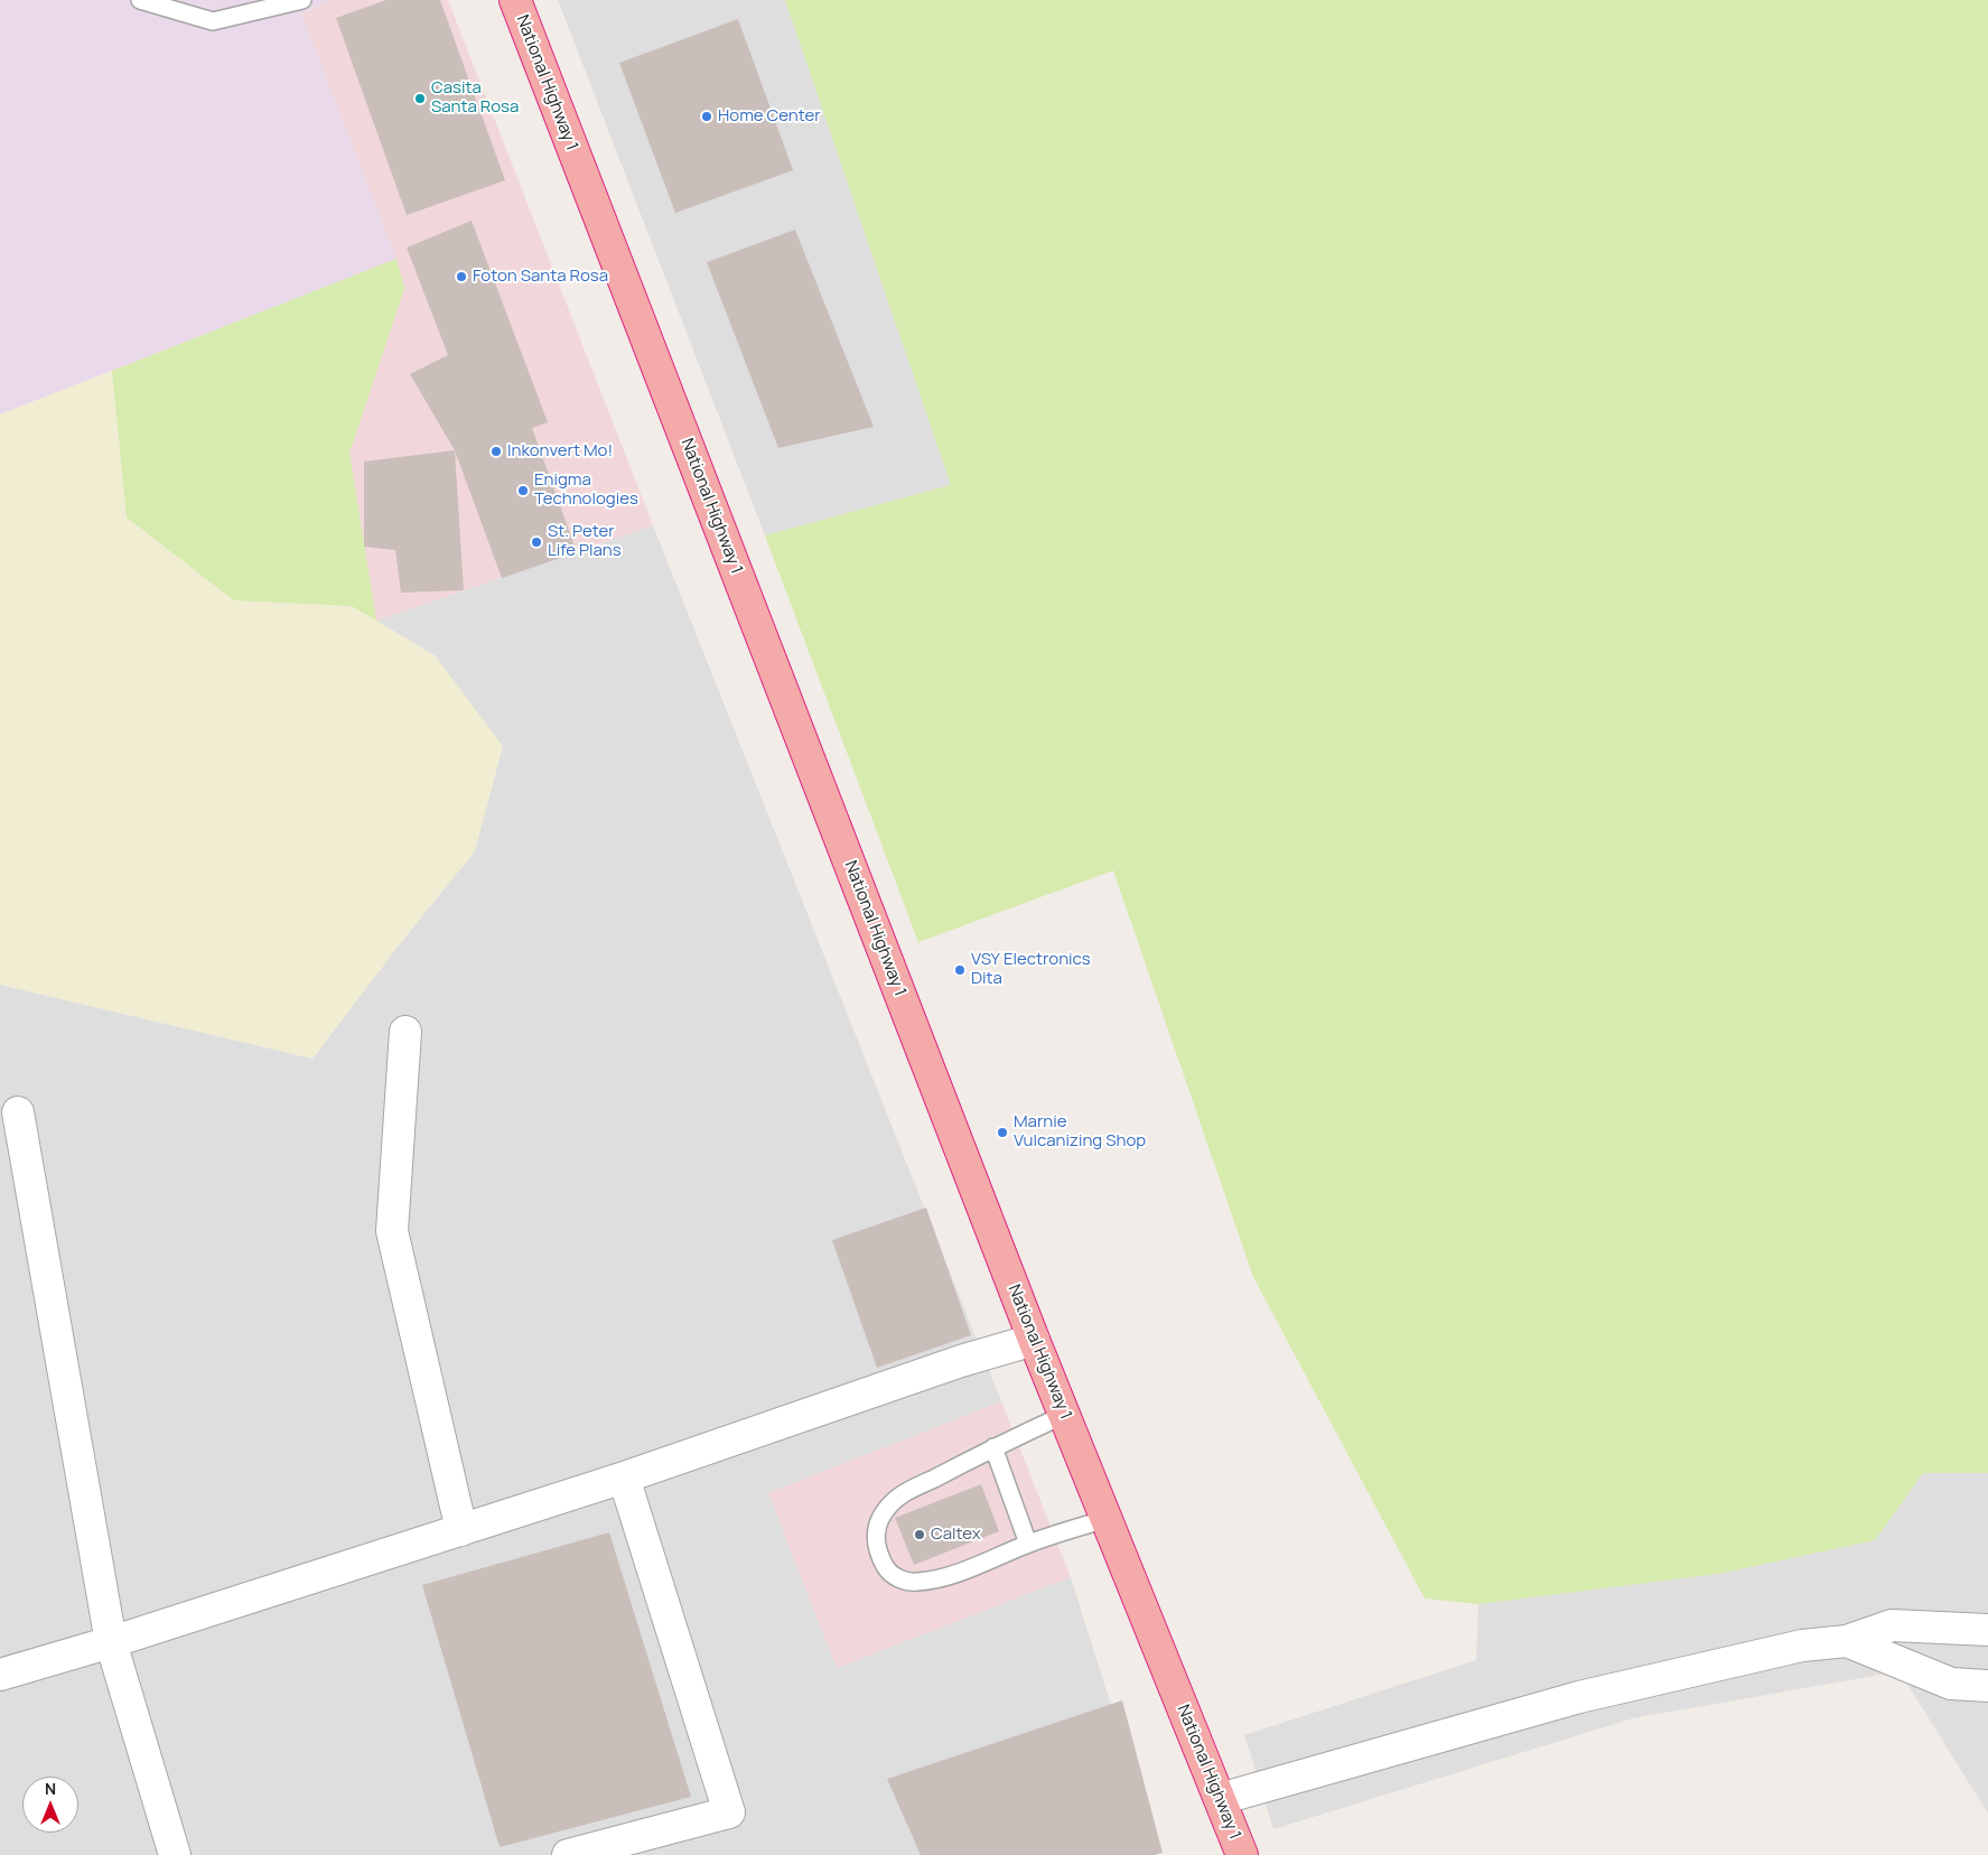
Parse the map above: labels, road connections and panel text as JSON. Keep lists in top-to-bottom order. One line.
{"streets":{"highway":["National Highway 1"]},"places":["Casita Santa Rosa","Home Center","Foton Santa Rosa","Inkonvert Mo!","Enigma Technologies","St. Peter Life Plans","VSY Electronics Dita","Marnie Vulcanizing Shop","Caltex"],"north":"top"}
